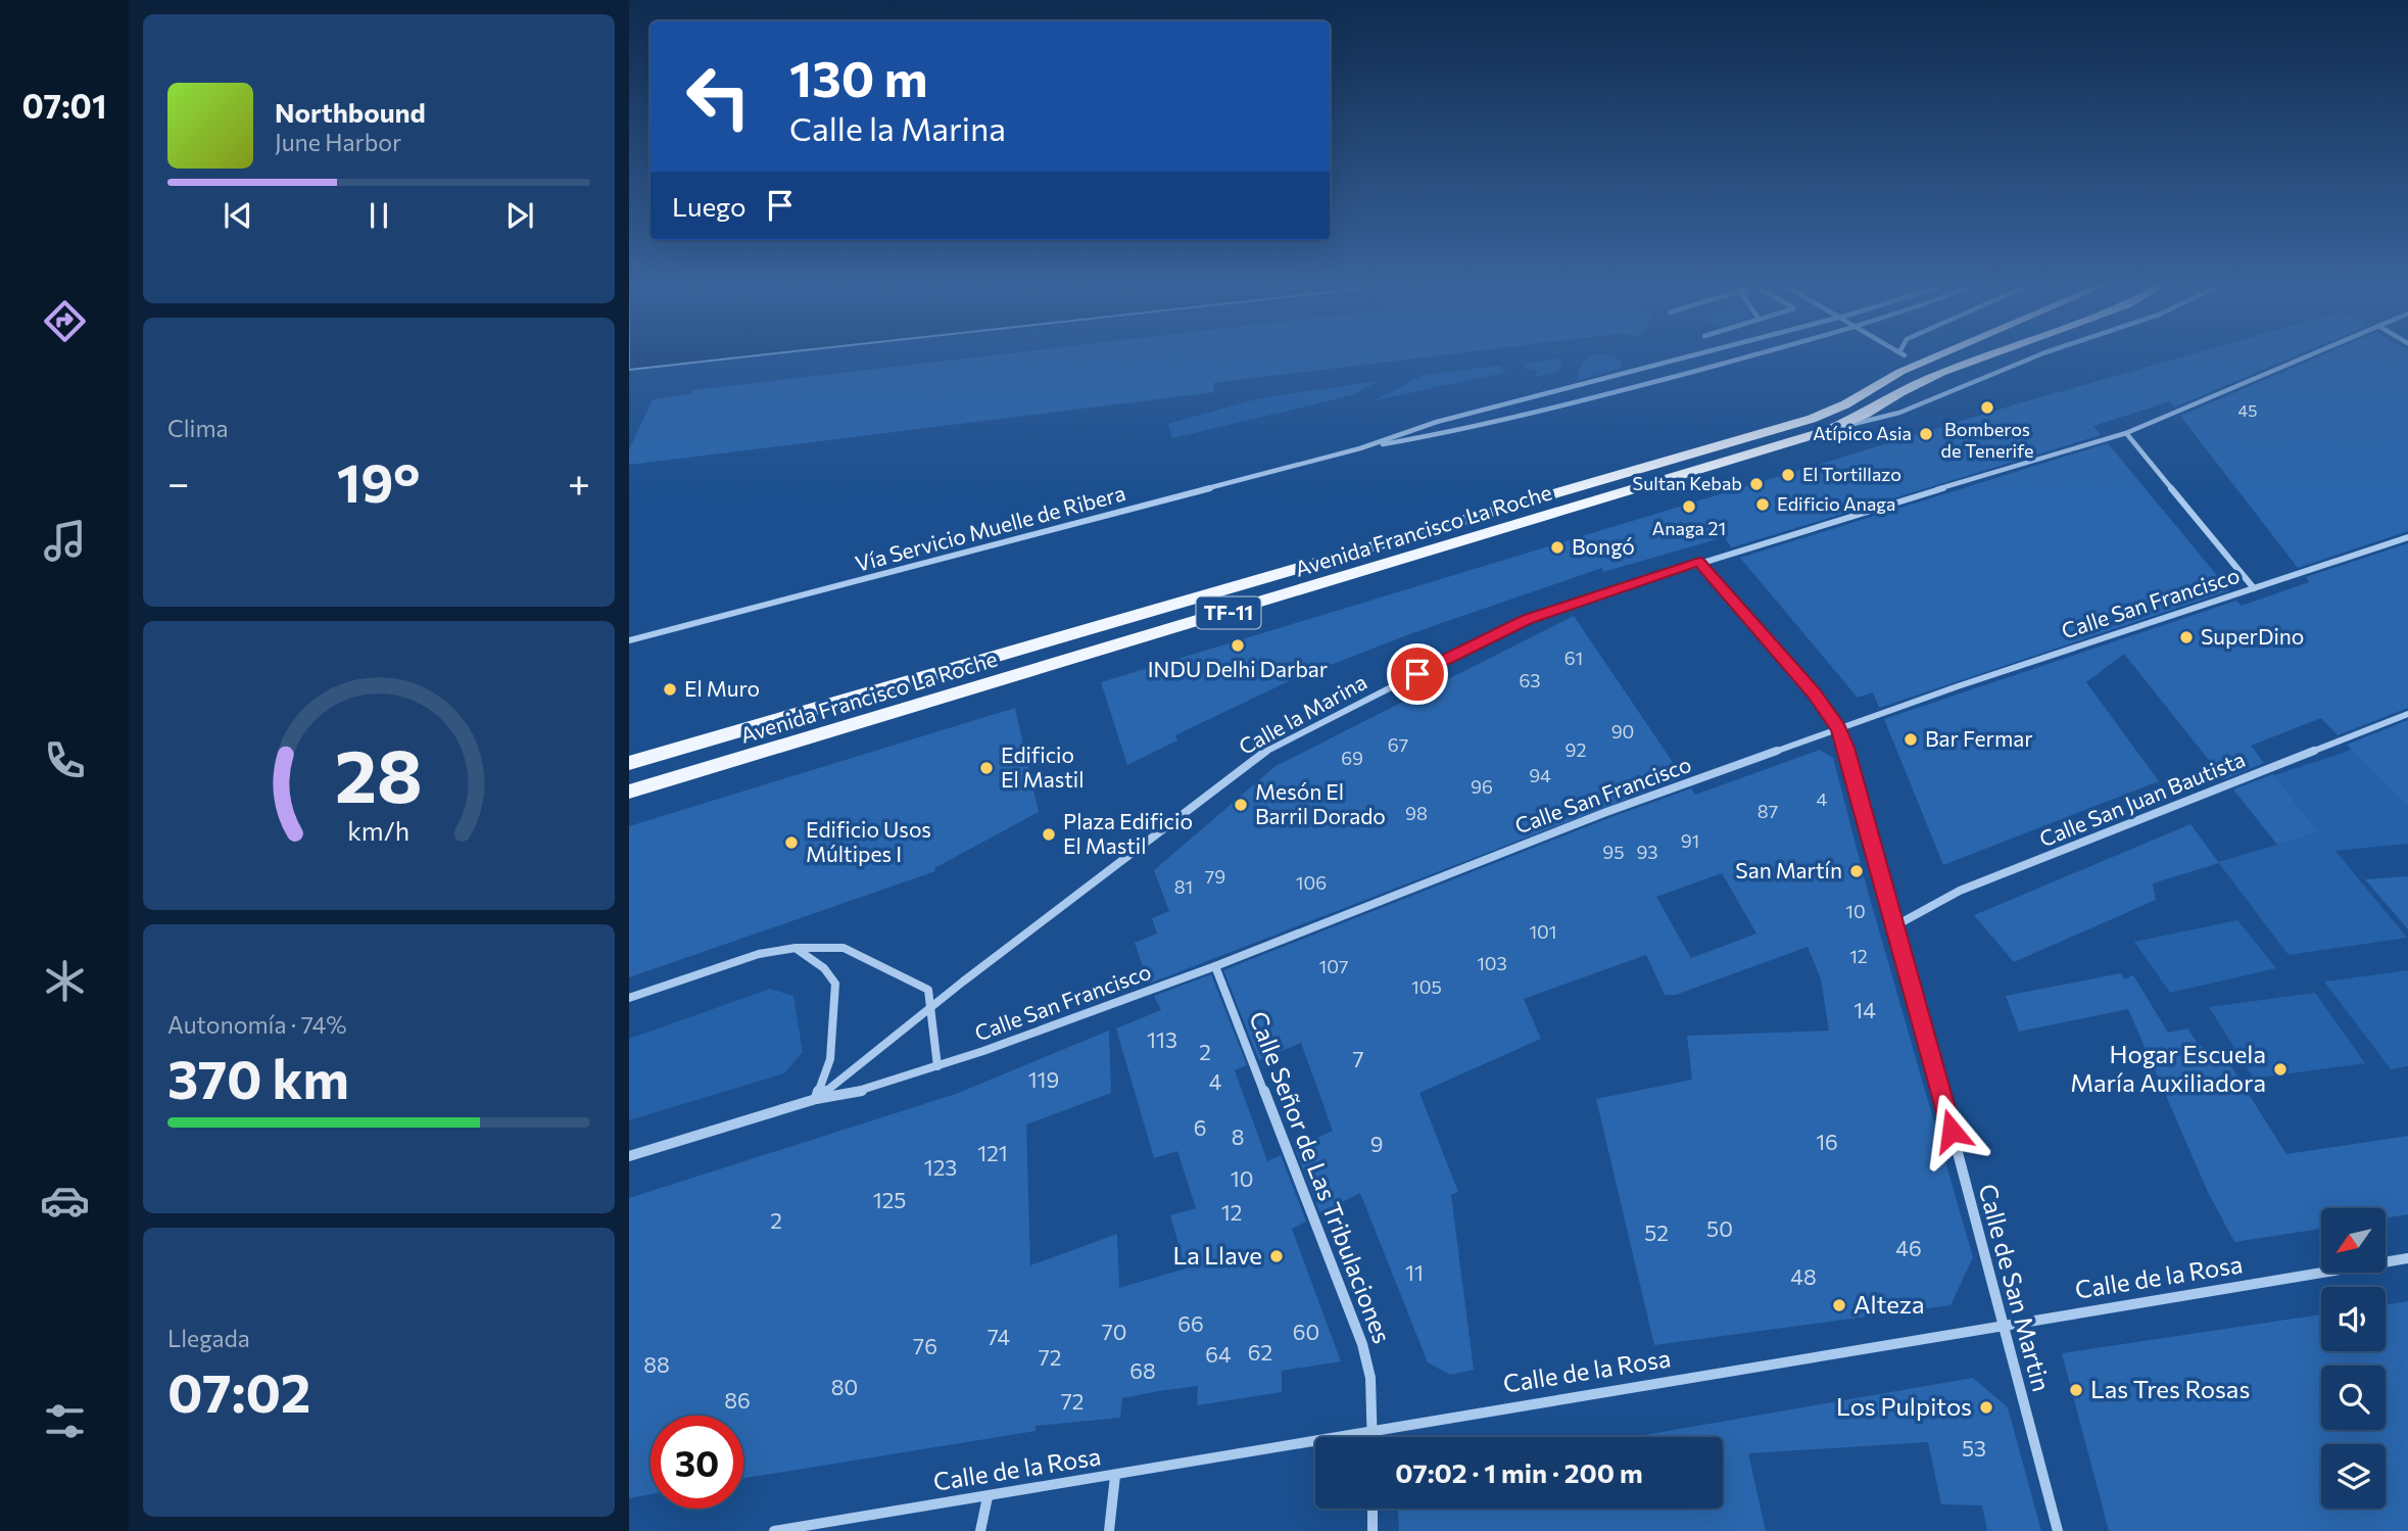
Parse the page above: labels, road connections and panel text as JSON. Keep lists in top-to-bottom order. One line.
{"streets":{"main road":["Avenida Francisco La Roche","TF-11"],"street":["Vía Servicio Muelle de Ribera","Calle San Francisco","Calle la Marina","Calle San Juan Bautista","Calle Señor de Las Tribulaciones","Calle de la Rosa","Calle de San Martin"]},"crossings":[["Avenida Francisco La Roche","TF-11"],["Calle San Francisco","Calle la Marina"],["Calle San Francisco","Calle Señor de Las Tribulaciones"],["Calle San Francisco","Calle de San Martin"],["Calle la Marina","Calle de San Martin"],["Calle San Juan Bautista","Calle de San Martin"],["Calle Señor de Las Tribulaciones","Calle de la Rosa"],["Calle de la Rosa","Calle de San Martin"]],"places":["Bomberos de Tenerife","Atípico Asia","El Tortillazo","Sultan Kebab","Edificio Anaga","Anaga 21","Bongó","SuperDino","INDU Delhi Darbar","El Muro","Bar Fermar","Edificio El Mastil","Mesón El Barril Dorado","Plaza Edificio El Mastil","Edificio Usos Múltipes I","San Martín","Hogar Escuela María Auxiliadora","La Llave","Alteza","Las Tres Rosas","Los Pulpitos"],"house_numbers":["45","61","63","90","67","92","69","94","96","4","87","98","91","95","93","79","106","81","10","101","12","103","107","105","14","113","2","7","119","4","6","8","16","9","121","123","10","125","12","2","50","52","46","11","48","66","70","60","74","76","62","64","72","88","68","80","86","72","53"],"north":"bottom left","page":{"tabs":"07:01","turn":["130 m","Calle la Marina"],"song":["Northbound","June Harbor"],"then":"Luego","tile":["Clima",["Autonomía · 74%","370 km"],["Llegada","07:02"]],"heat":["−","19°","+"],"limit":"30","trip":"07:02 · 1 min · 200 m","gauge":["28","km/h"]}}
